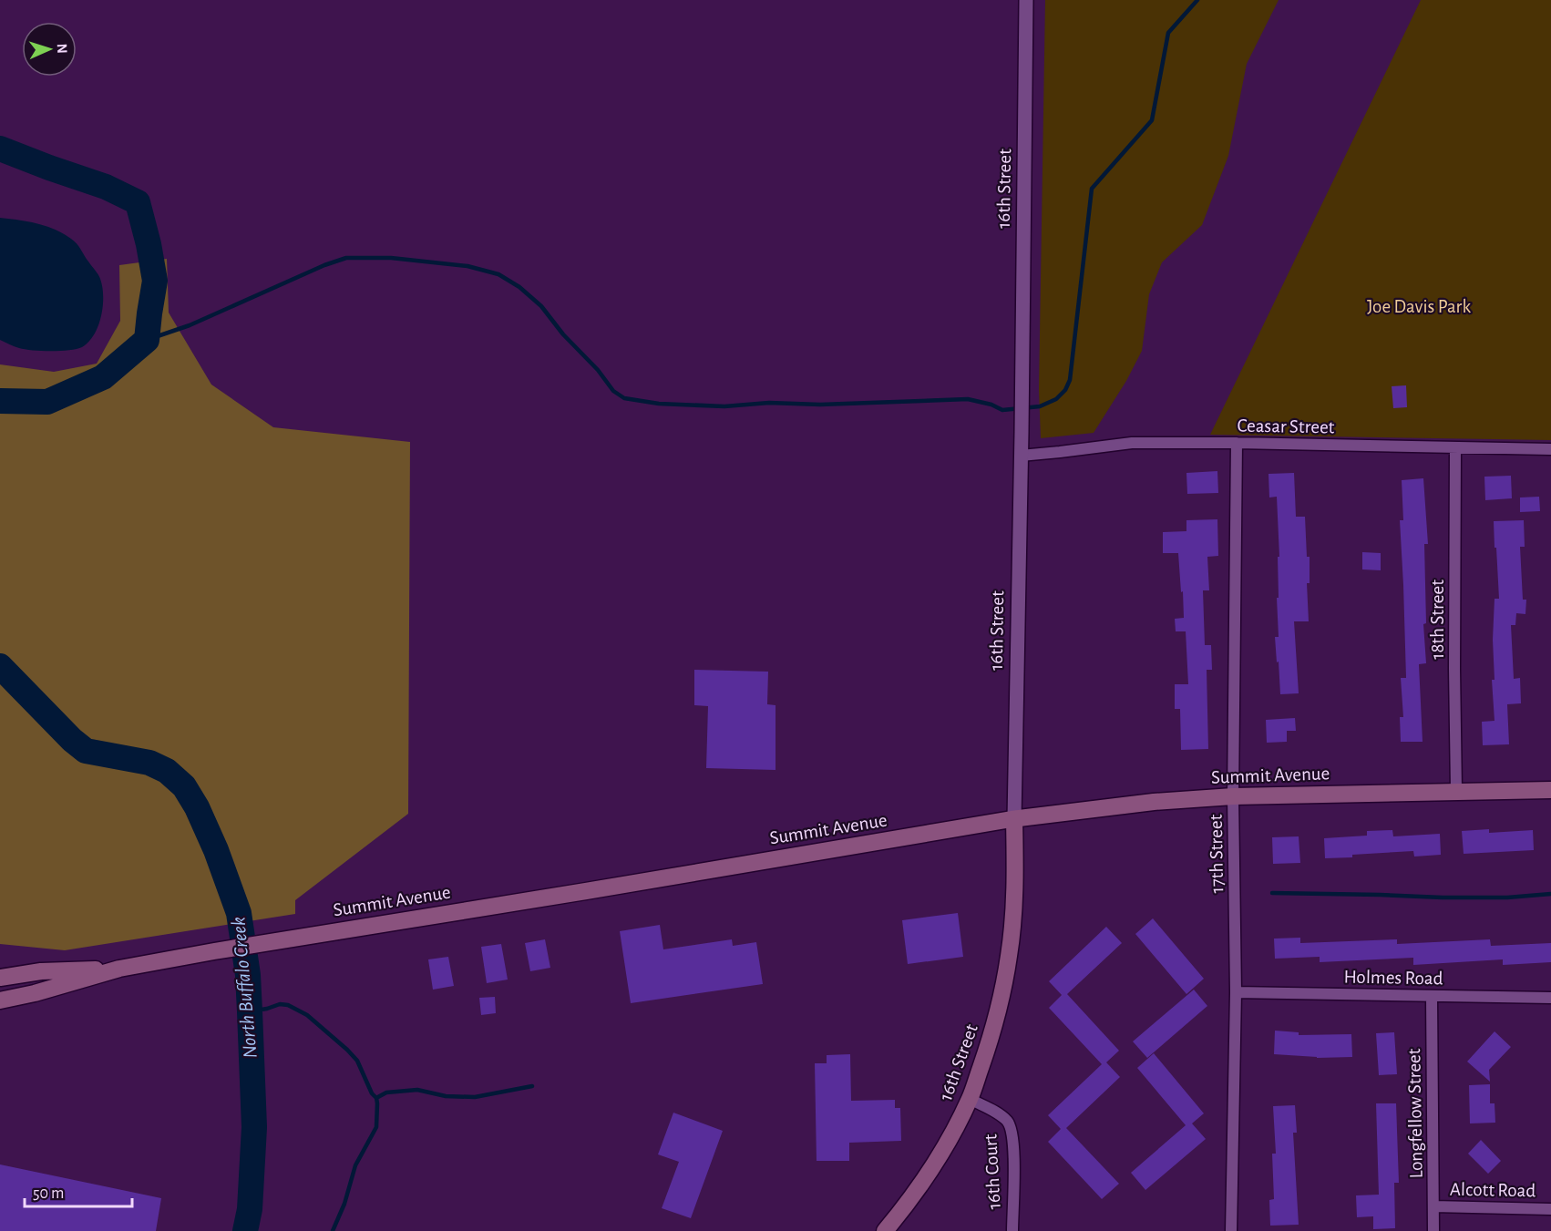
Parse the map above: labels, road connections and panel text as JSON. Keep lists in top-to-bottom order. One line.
{"streets":{"main road":["16th Street","Summit Avenue"],"street":["Ceasar Street","18th Street","17th Street","Holmes Road","Longfellow Street","16th Court","Alcott Road"]},"crossings":[["16th Street","Ceasar Street"],["16th Street","Summit Avenue"],["16th Street","16th Court"],["Ceasar Street","18th Street"],["Ceasar Street","17th Street"],["18th Street","Summit Avenue"],["Summit Avenue","17th Street"],["17th Street","Holmes Road"],["Holmes Road","Longfellow Street"],["Longfellow Street","Alcott Road"]],"water":["North Buffalo Creek"],"parks":["Joe Davis Park"],"scale_bar":"50 m","north":"right"}
